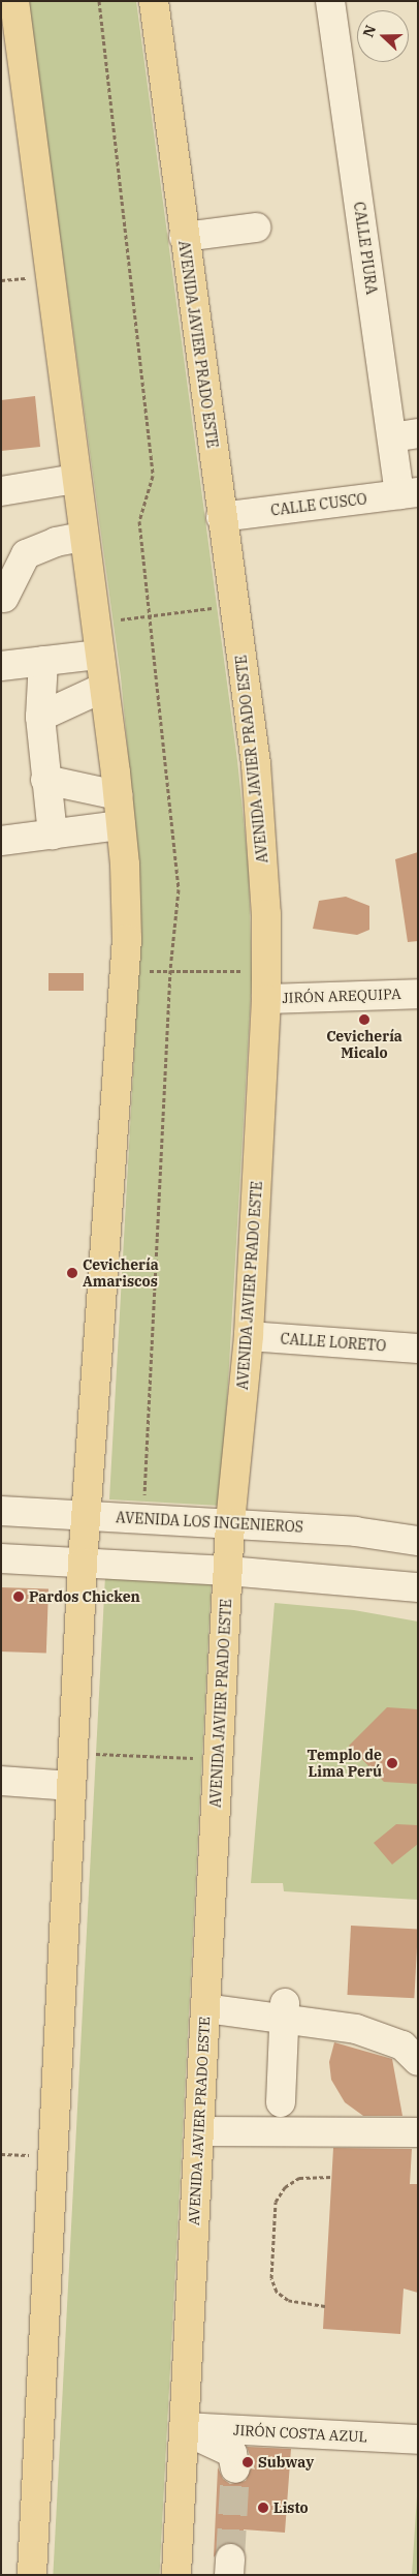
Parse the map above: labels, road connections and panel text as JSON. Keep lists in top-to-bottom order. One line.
{"streets":{"main road":["AVENIDA JAVIER PRADO ESTE"],"street":["CALLE PIURA","CALLE CUSCO","JIRÓN AREQUIPA","CALLE LORETO","AVENIDA LOS INGENIEROS","JIRÓN COSTA AZUL"]},"crossings":[["CALLE PIURA","CALLE CUSCO"],["AVENIDA JAVIER PRADO ESTE","CALLE CUSCO"],["AVENIDA JAVIER PRADO ESTE","JIRÓN AREQUIPA"],["AVENIDA JAVIER PRADO ESTE","CALLE LORETO"],["AVENIDA JAVIER PRADO ESTE","AVENIDA LOS INGENIEROS"],["AVENIDA JAVIER PRADO ESTE","JIRÓN COSTA AZUL"]],"places":["Cevichería Micalo","Cevichería Amariscos","Pardos Chicken","Templo de Lima Perú","Subway","Listo"],"north":"left"}
